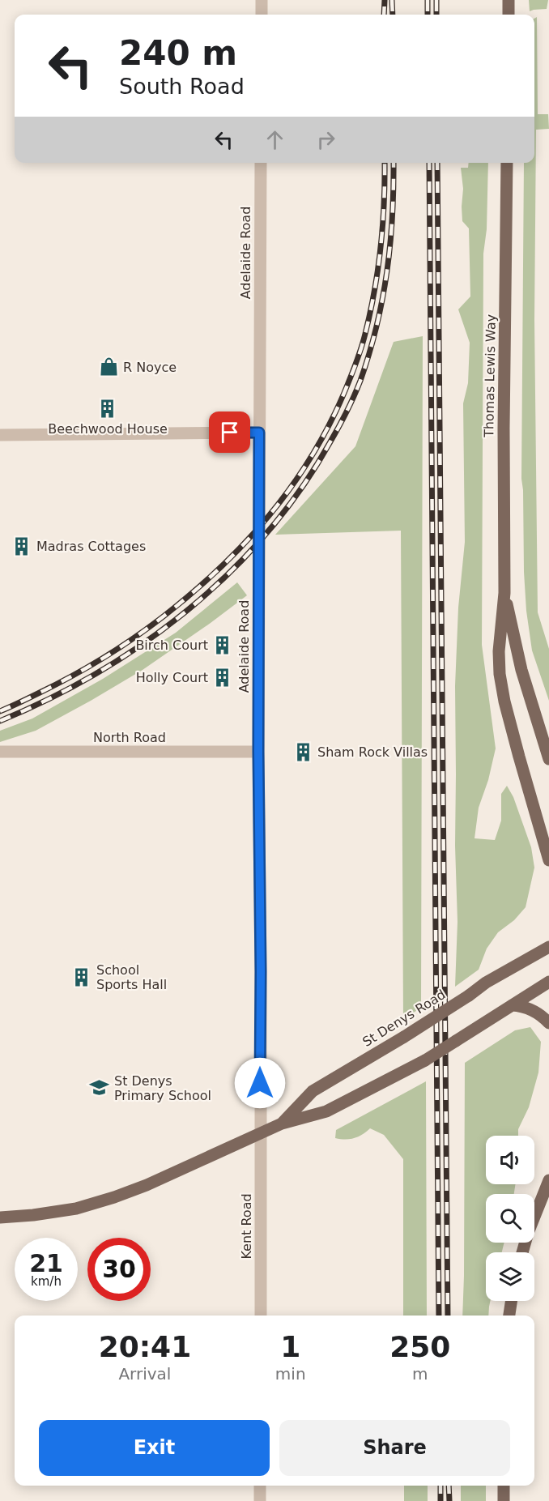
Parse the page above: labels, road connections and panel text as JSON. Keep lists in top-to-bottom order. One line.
{"streets":{"main road":["Thomas Lewis Way","St Denys Road"],"street":["Adelaide Road","North Road","Kent Road"]},"crossings":[["Adelaide Road","North Road"],["Adelaide Road","St Denys Road"],["Adelaide Road","Kent Road"],["St Denys Road","Kent Road"]],"places":{"shop":["R Noyce"],"building":["Beechwood House","Madras Cottages","Birch Court","Holly Court","Sham Rock Villas","School Sports Hall"],"school or university":["St Denys Primary School"]},"page":{"turn":["240 m","South Road"],"speed":"21 km/h","limit":"30","eta":["20:41","Arrival","1","min","250","m"],"buttons":["Exit","Share"]}}
